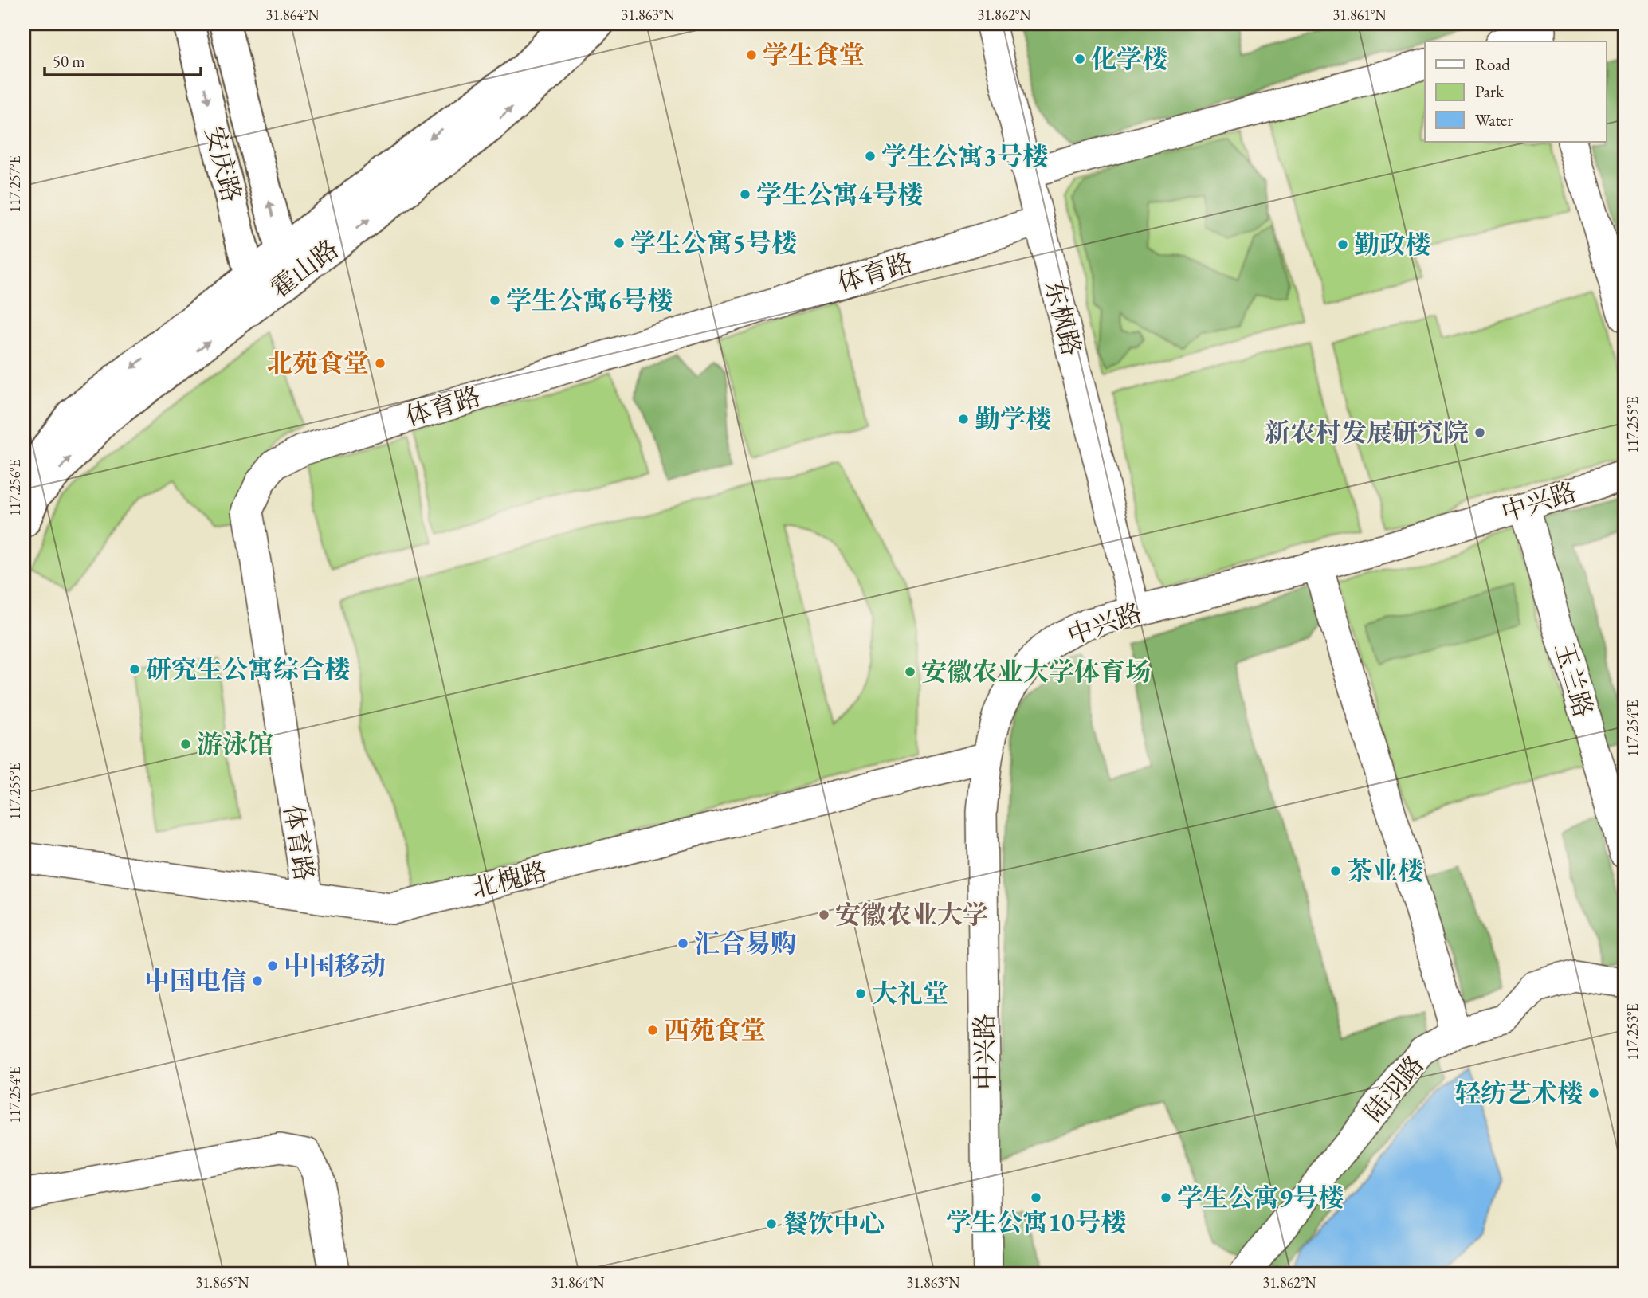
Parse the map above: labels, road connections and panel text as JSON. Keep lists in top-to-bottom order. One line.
{"streets":{"main road":["安庆路","霍山路"],"street":["体育路","东枫路","中兴路","玉兰路","北槐路","陆羽路"]},"crossings":[["安庆路","霍山路"],["体育路","东枫路"],["体育路","北槐路"],["东枫路","中兴路"],["中兴路","玉兰路"],["中兴路","北槐路"]],"places":["学生食堂","化学楼","学生公寓3号楼","学生公寓4号楼","学生公寓5号楼","勤政楼","学生公寓6号楼","北苑食堂","勤学楼","新农村发展研究院","研究生公寓综合楼","安徽农业大学体育场","游泳馆","茶业楼","安徽农业大学","汇合易购","中国移动","中国电信","大礼堂","西苑食堂","轻纺艺术楼","学生公寓10号楼","学生公寓9号楼","餐饮中心"],"legend":["Road","Park","Water"],"scale_bar":"50 m","coordinates":["31.864°N","31.863°N","31.862°N","31.861°N","117.257°E","117.255°E","117.256°E","117.254°E","117.253°E","31.865°N"]}
